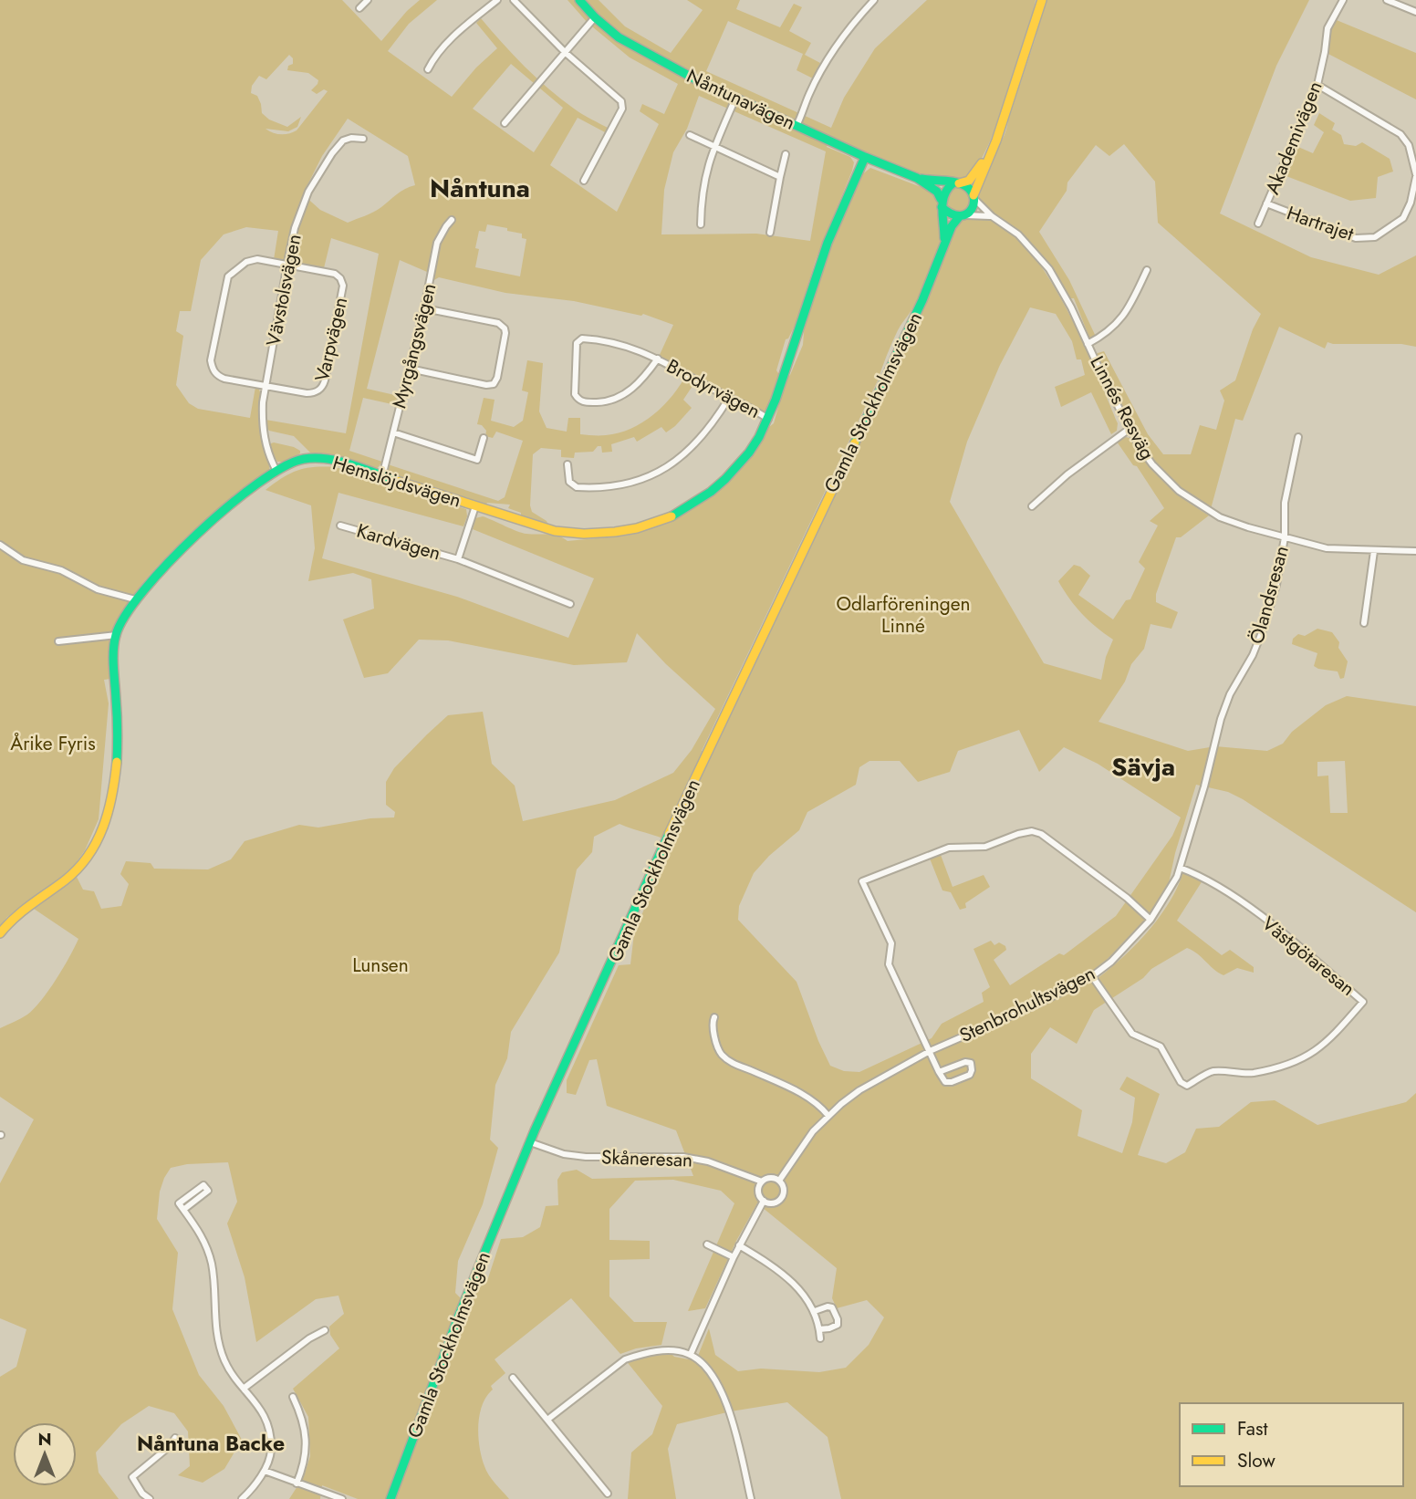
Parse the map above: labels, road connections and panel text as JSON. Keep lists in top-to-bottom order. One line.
{"streets":{"street":["Nåntunavägen","Akademivägen","Hartrajet","Vävstolsvägen","Varpvägen","Myrgångsvägen","Brodyrvägen","Gamla Stockholmsvägen","Linnés Resväg","Hemslöjdsvägen","Kardvägen","Ölandsresan","Västgötaresan","Stenbrohultsvägen","Skåneresan"]},"crossings":[["Nåntunavägen","Gamla Stockholmsvägen"],["Nåntunavägen","Linnés Resväg"],["Nåntunavägen","Hemslöjdsvägen"],["Akademivägen","Hartrajet"],["Vävstolsvägen","Varpvägen"],["Vävstolsvägen","Hemslöjdsvägen"],["Myrgångsvägen","Hemslöjdsvägen"],["Brodyrvägen","Hemslöjdsvägen"],["Gamla Stockholmsvägen","Linnés Resväg"],["Gamla Stockholmsvägen","Skåneresan"],["Linnés Resväg","Ölandsresan"],["Hemslöjdsvägen","Kardvägen"],["Ölandsresan","Stenbrohultsvägen"],["Västgötaresan","Stenbrohultsvägen"],["Stenbrohultsvägen","Skåneresan"]],"districts":["Nåntuna","Sävja","Nåntuna Backe"],"parks":["Odlarföreningen Linné","Årike Fyris","Lunsen"],"legend":["Fast","Slow"],"north":"top"}
